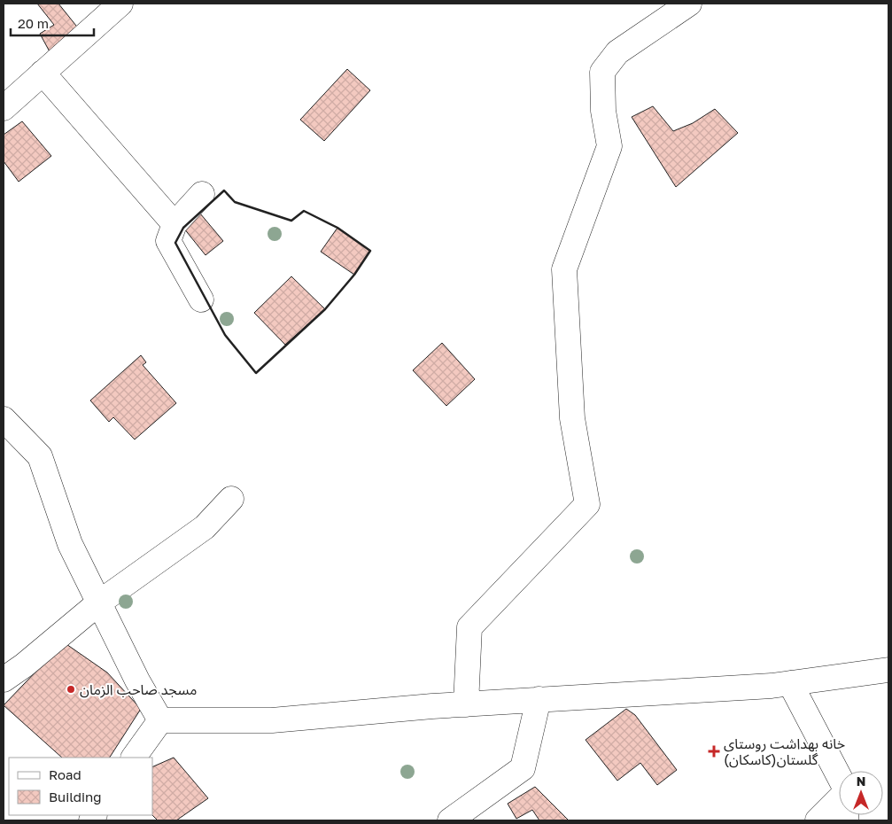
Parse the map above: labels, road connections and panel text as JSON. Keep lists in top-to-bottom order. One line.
{"places":{"other":["مسجد صاحب الزمان"],"health":["خانه بهداشت روستای گلستان(کاسکان)"]},"legend":["Road","Building"],"scale_bar":"20 m","north":"top"}
